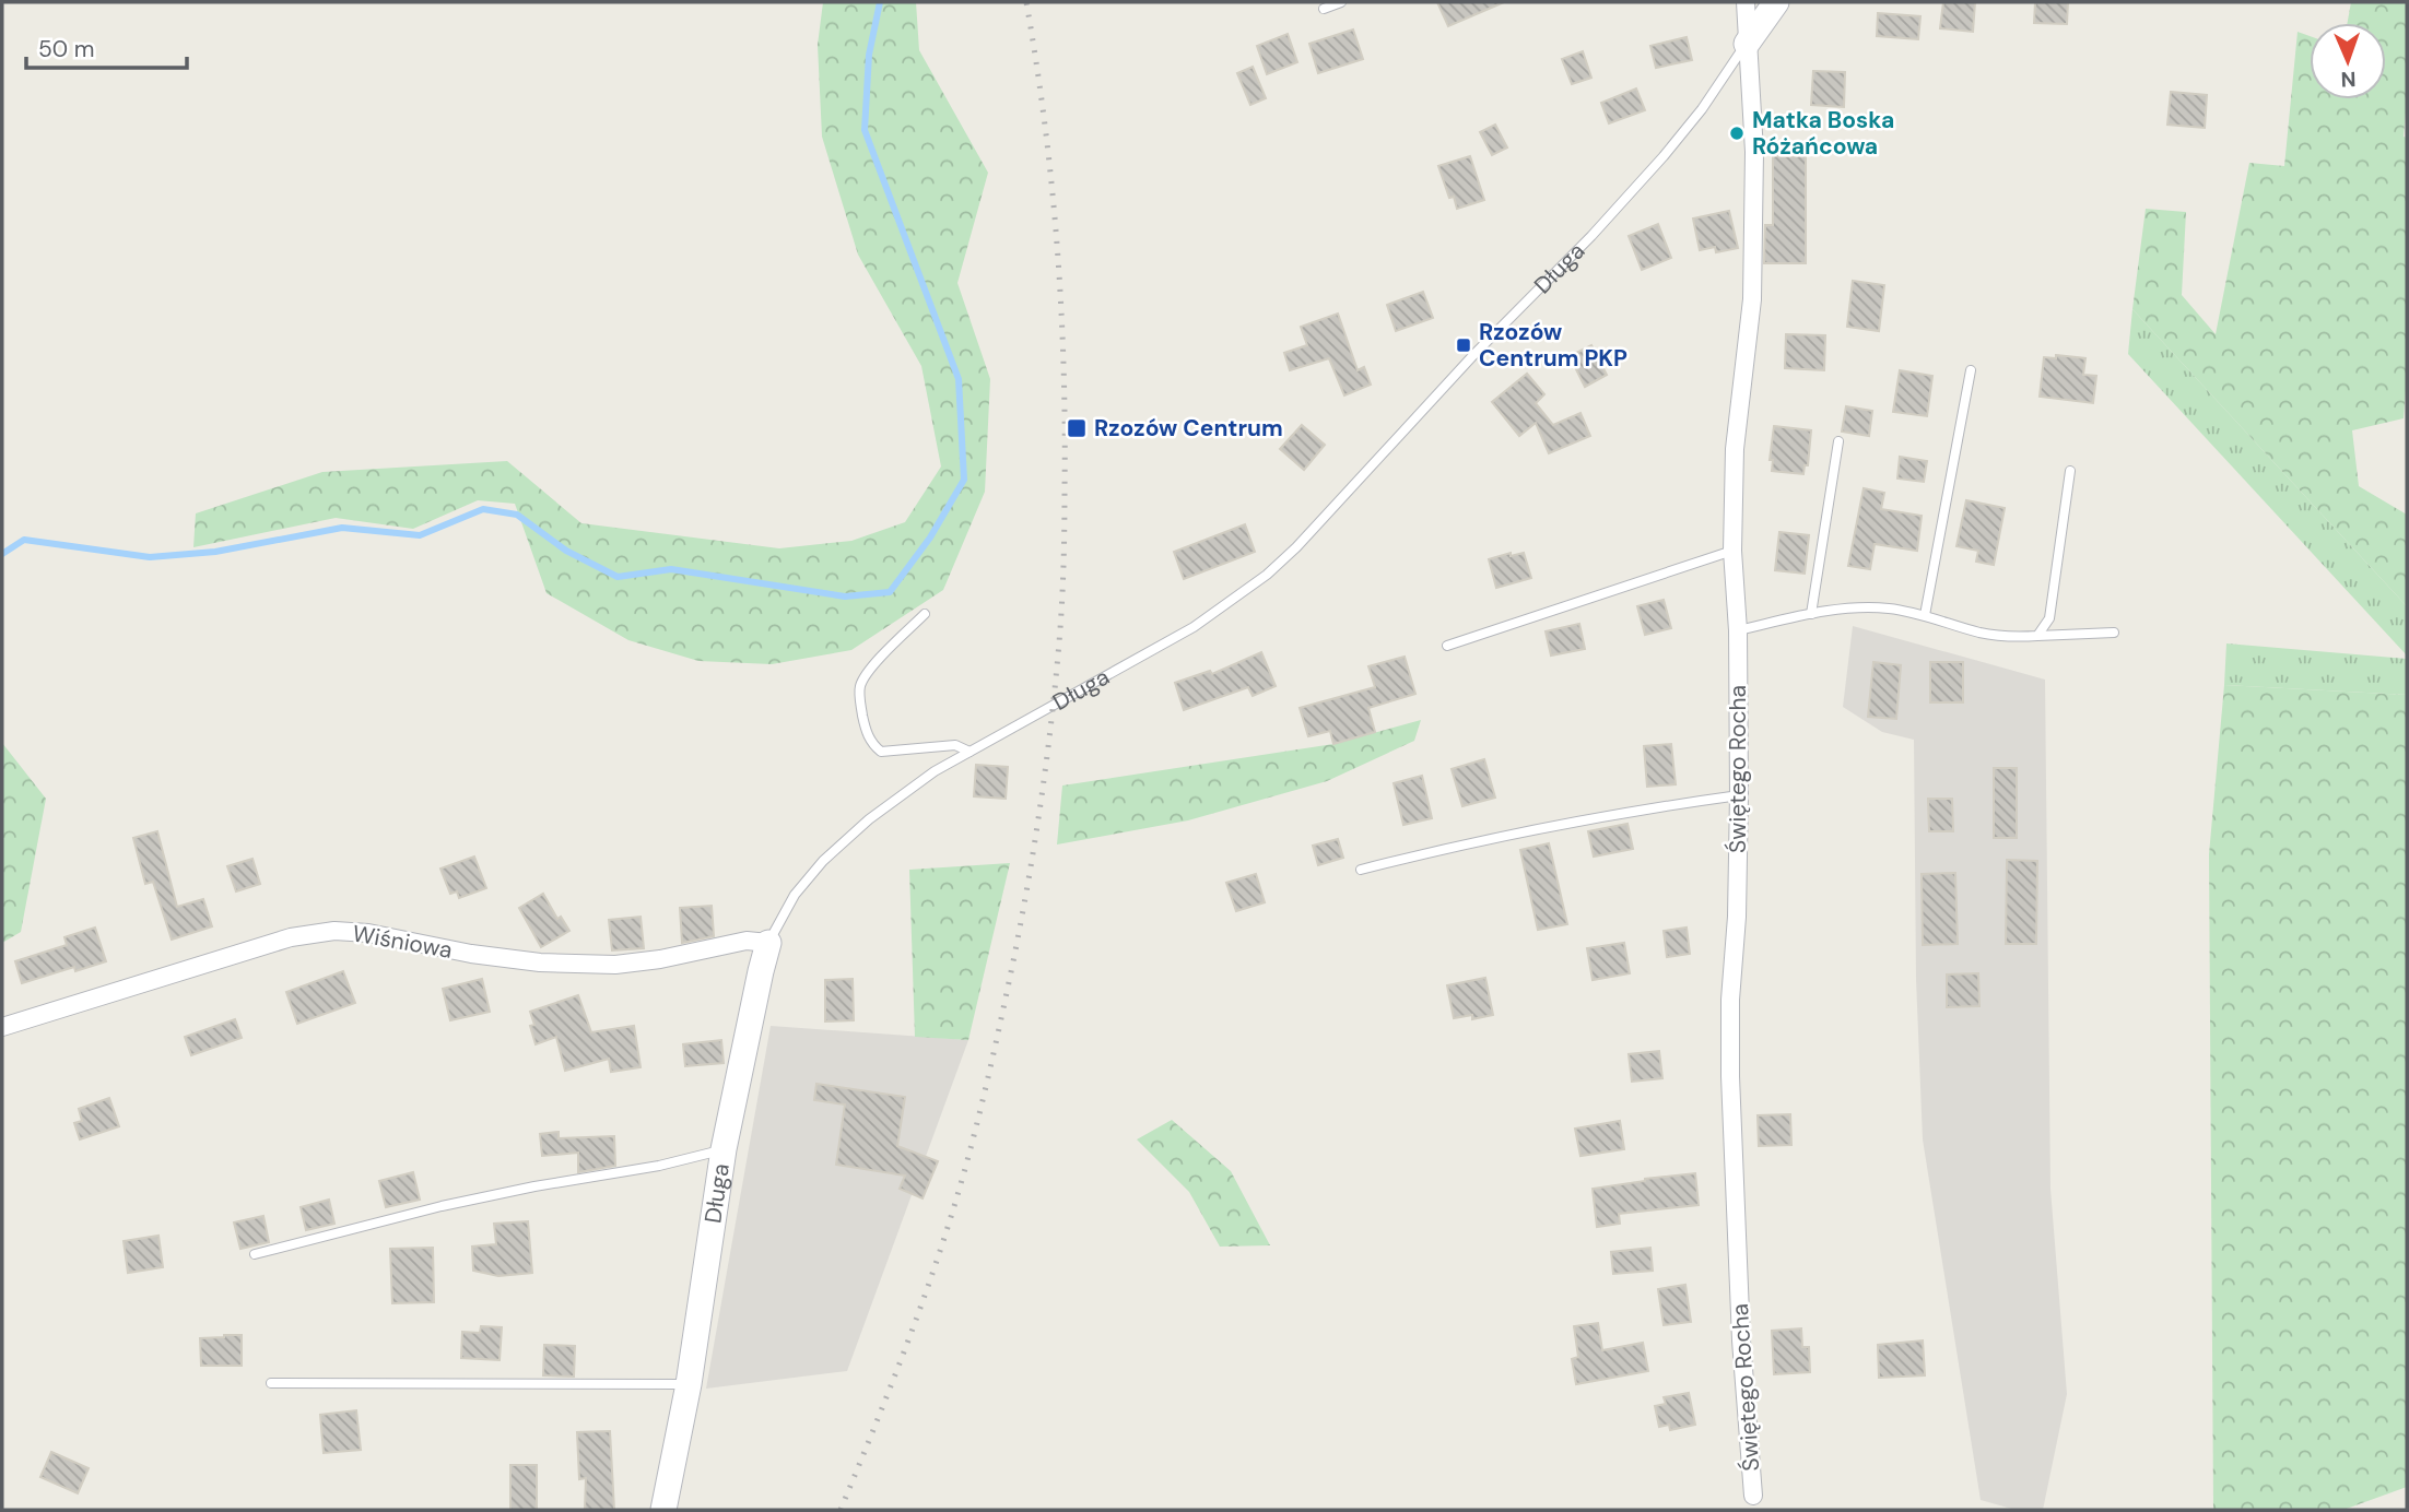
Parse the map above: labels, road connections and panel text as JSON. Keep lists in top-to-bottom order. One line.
{"streets":{"street":["Długa","Świętego Rocha","Wiśniowa"]},"crossings":[["Długa","Świętego Rocha"],["Długa","Wiśniowa"]],"places":{"other":["Matka Boska Różańcowa"],"transit":["Rzozów Centrum PKP","Rzozów Centrum"]},"scale_bar":"50 m","north":"bottom"}
